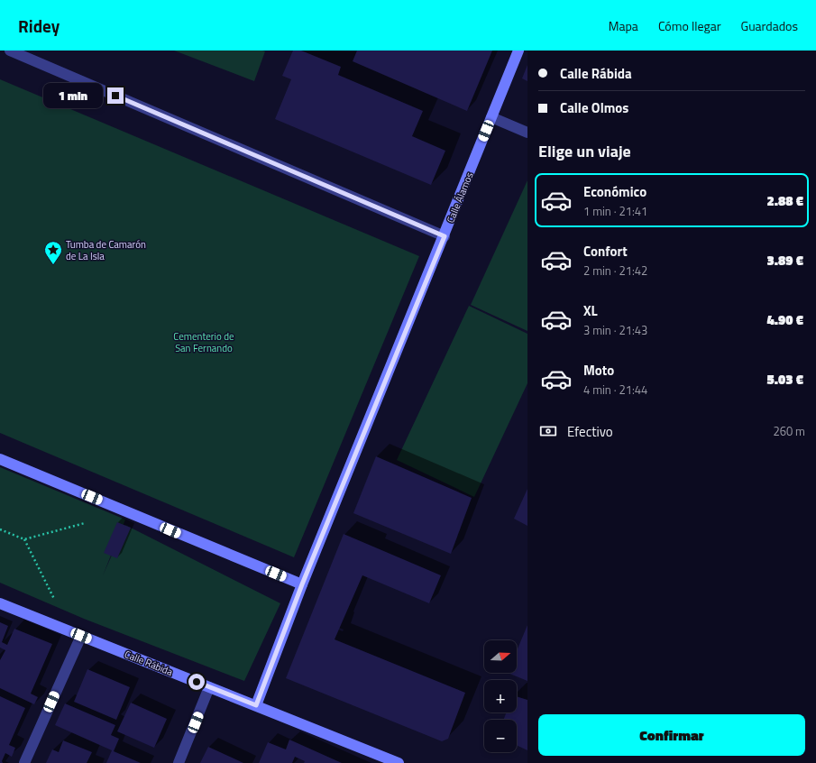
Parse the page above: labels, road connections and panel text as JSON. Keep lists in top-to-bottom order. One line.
{"streets":{"street":["Calle Álamos","Calle Rábida"]},"crossings":[["Calle Álamos","Calle Rábida"]],"parks":["Cementerio de San Fernando"],"places":{"place":["Tumba de Camarón de La Isla"]},"north":"right","page":{"header":"Ridey","nav":["Mapa","Cómo llegar","Guardados"],"banner":["Calle Rábida","Calle Olmos"],"bubble":"1 min","heading":"Elige un viaje","list":[{"name":"Económico","note":"1 min · 21:41","value":"2.88 €"},{"name":"Confort","note":"2 min · 21:42","value":"3.89 €"},{"name":"XL","note":"3 min · 21:43","value":"4.90 €"},{"name":"Moto","note":"4 min · 21:44","value":"5.03 €"}],"pay":["Efectivo","260 m"],"map_buttons":["+","−"],"buttons":"Confirmar"}}
